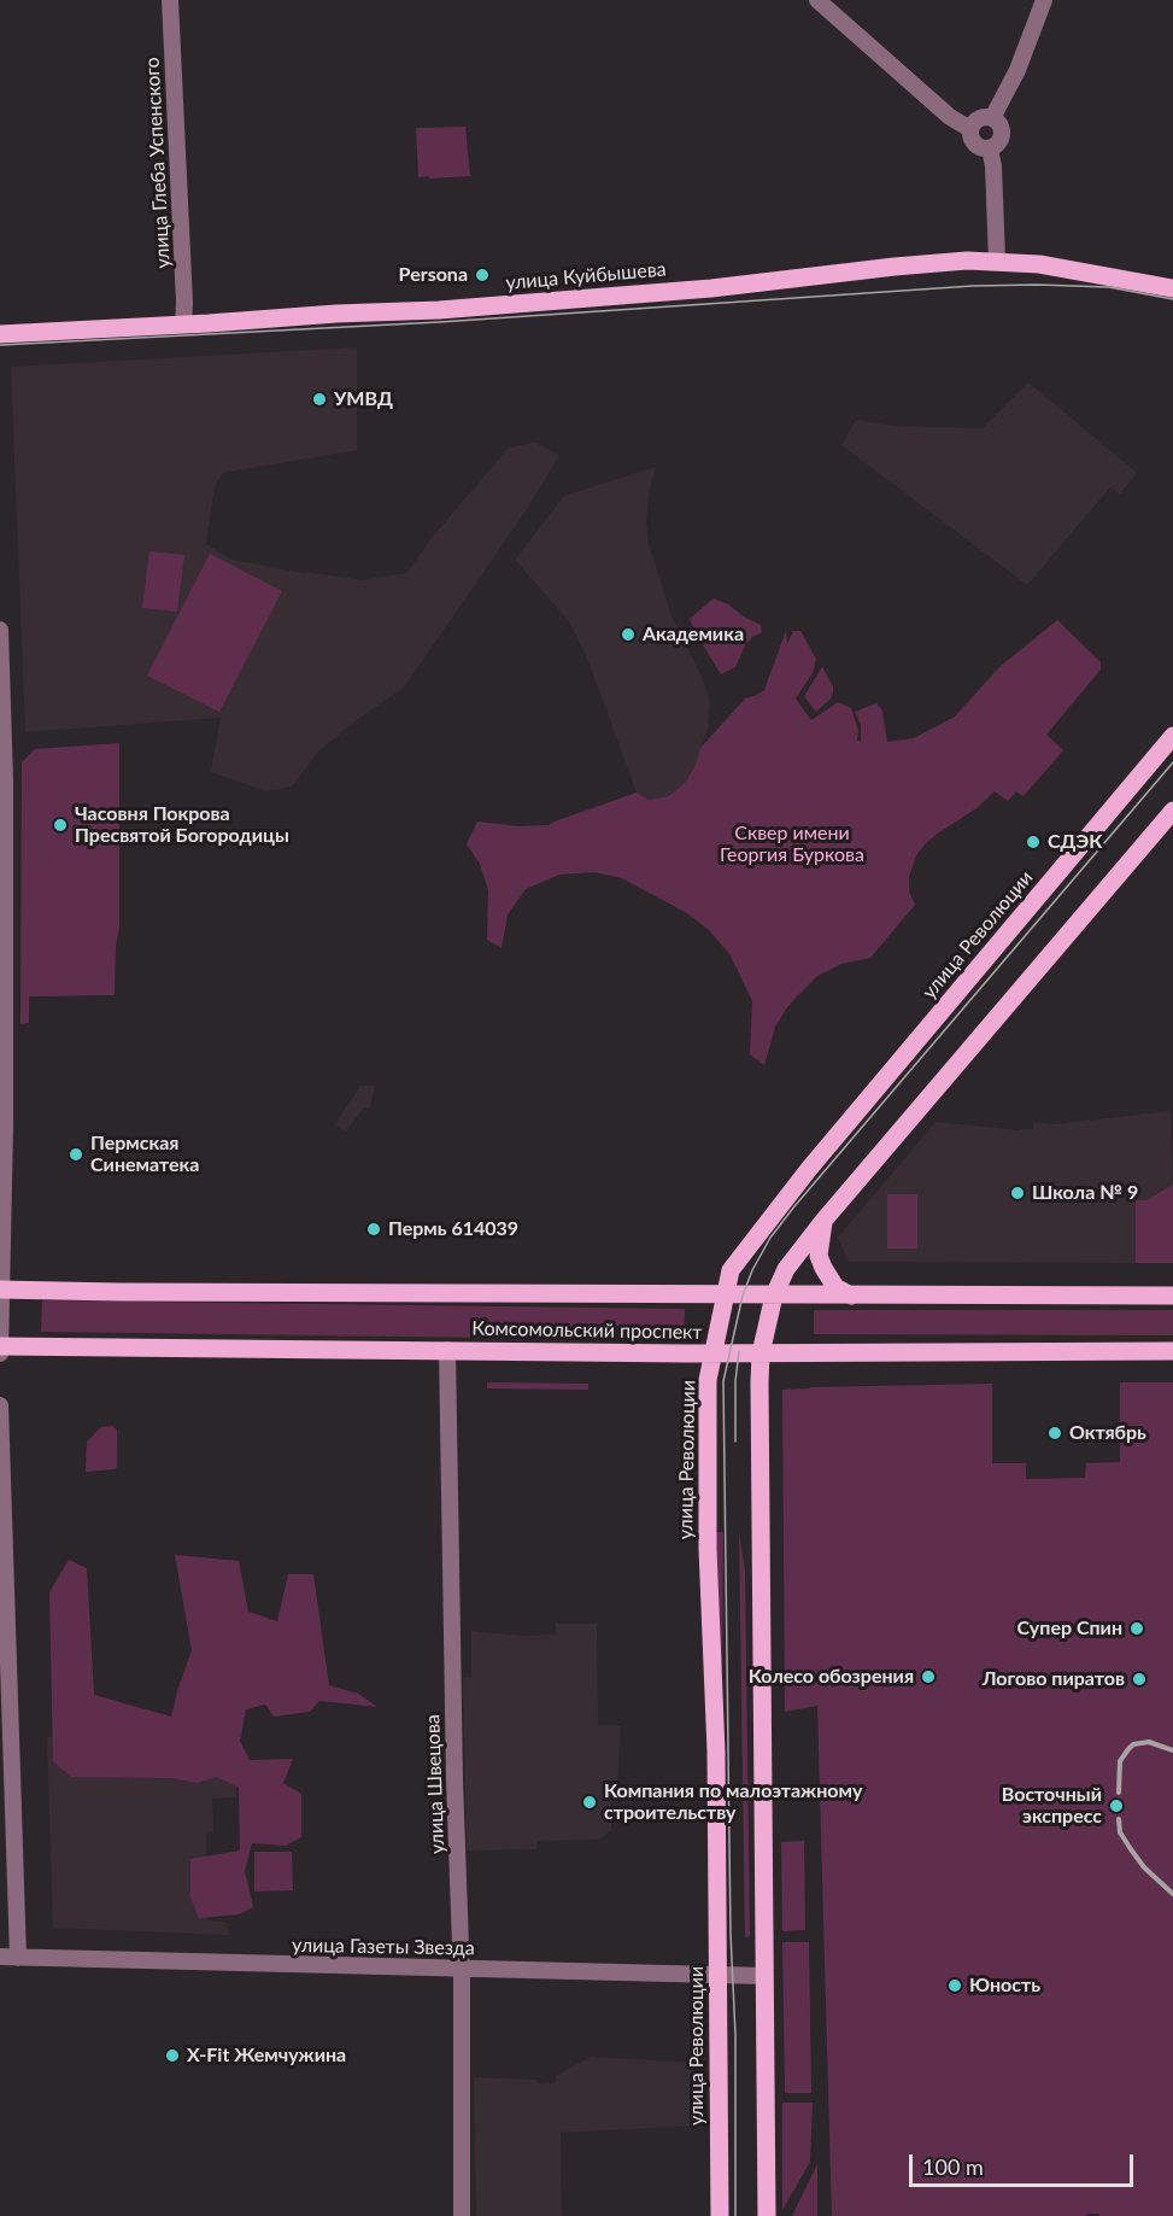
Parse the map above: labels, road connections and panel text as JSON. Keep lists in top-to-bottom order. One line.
{"streets":{"main road":["улица Куйбышева","улица Революции","Комсомольский проспект"],"street":["улица Глеба Успенского","улица Швецова","улица Газеты Звезда"]},"crossings":[["улица Глеба Успенского","улица Куйбышева"],["улица Революции","Комсомольский проспект"],["улица Революции","улица Газеты Звезда"],["Комсомольский проспект","улица Швецова"],["улица Швецова","улица Газеты Звезда"]],"parks":["Сквер имени Георгия Буркова"],"places":["Persona","УМВД","Академика","Часовня Покрова Пресвятой Богородицы","СДЭК","Пермская Синематека","Школа № 9","Пермь 614039","Октябрь","Супер Спин","Колесо обозрения","Логово пиратов","Компания по малоэтажному строительству","Восточный экспресс","Юность","X-Fit Жемчужина"],"scale_bar":"100 m"}
